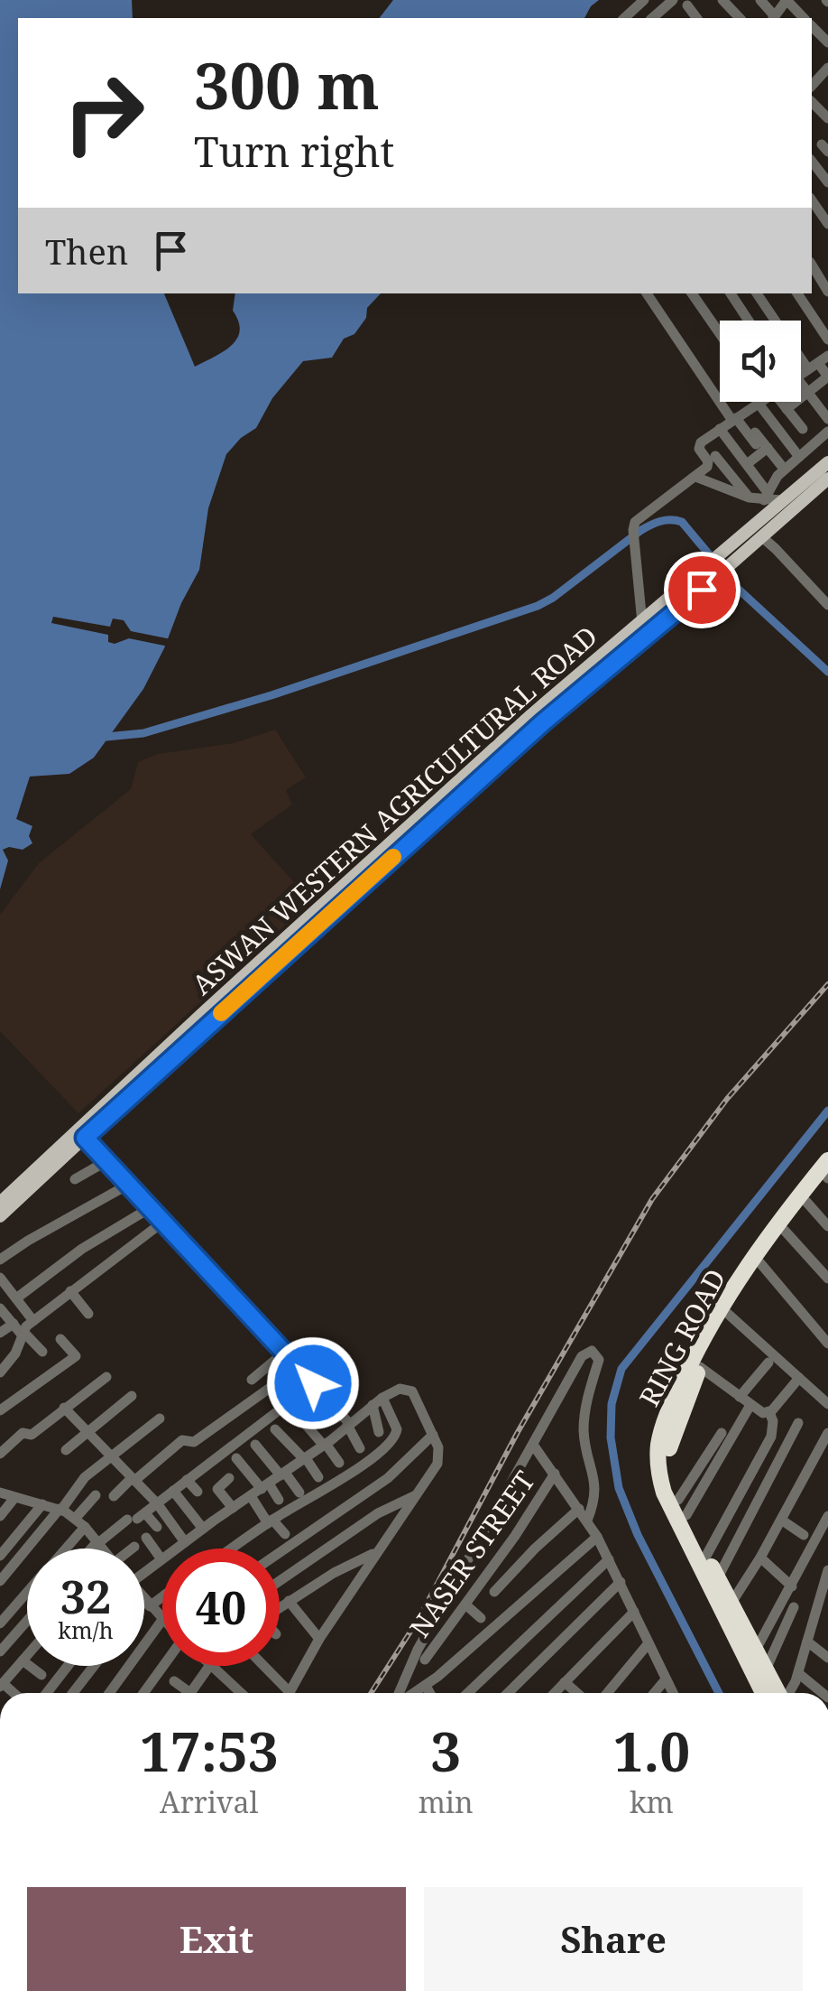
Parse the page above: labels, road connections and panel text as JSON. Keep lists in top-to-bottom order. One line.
{"streets":{"highway":["RING ROAD"],"main road":["ASWAN WESTERN AGRICULTURAL ROAD"],"street":["NASER STREET"]},"page":{"turn":["300 m","Turn right"],"then":"Then","speed":"32 km/h","limit":"40","eta":["17:53","Arrival","3","min","1.0","km"],"buttons":["Exit","Share"]}}
